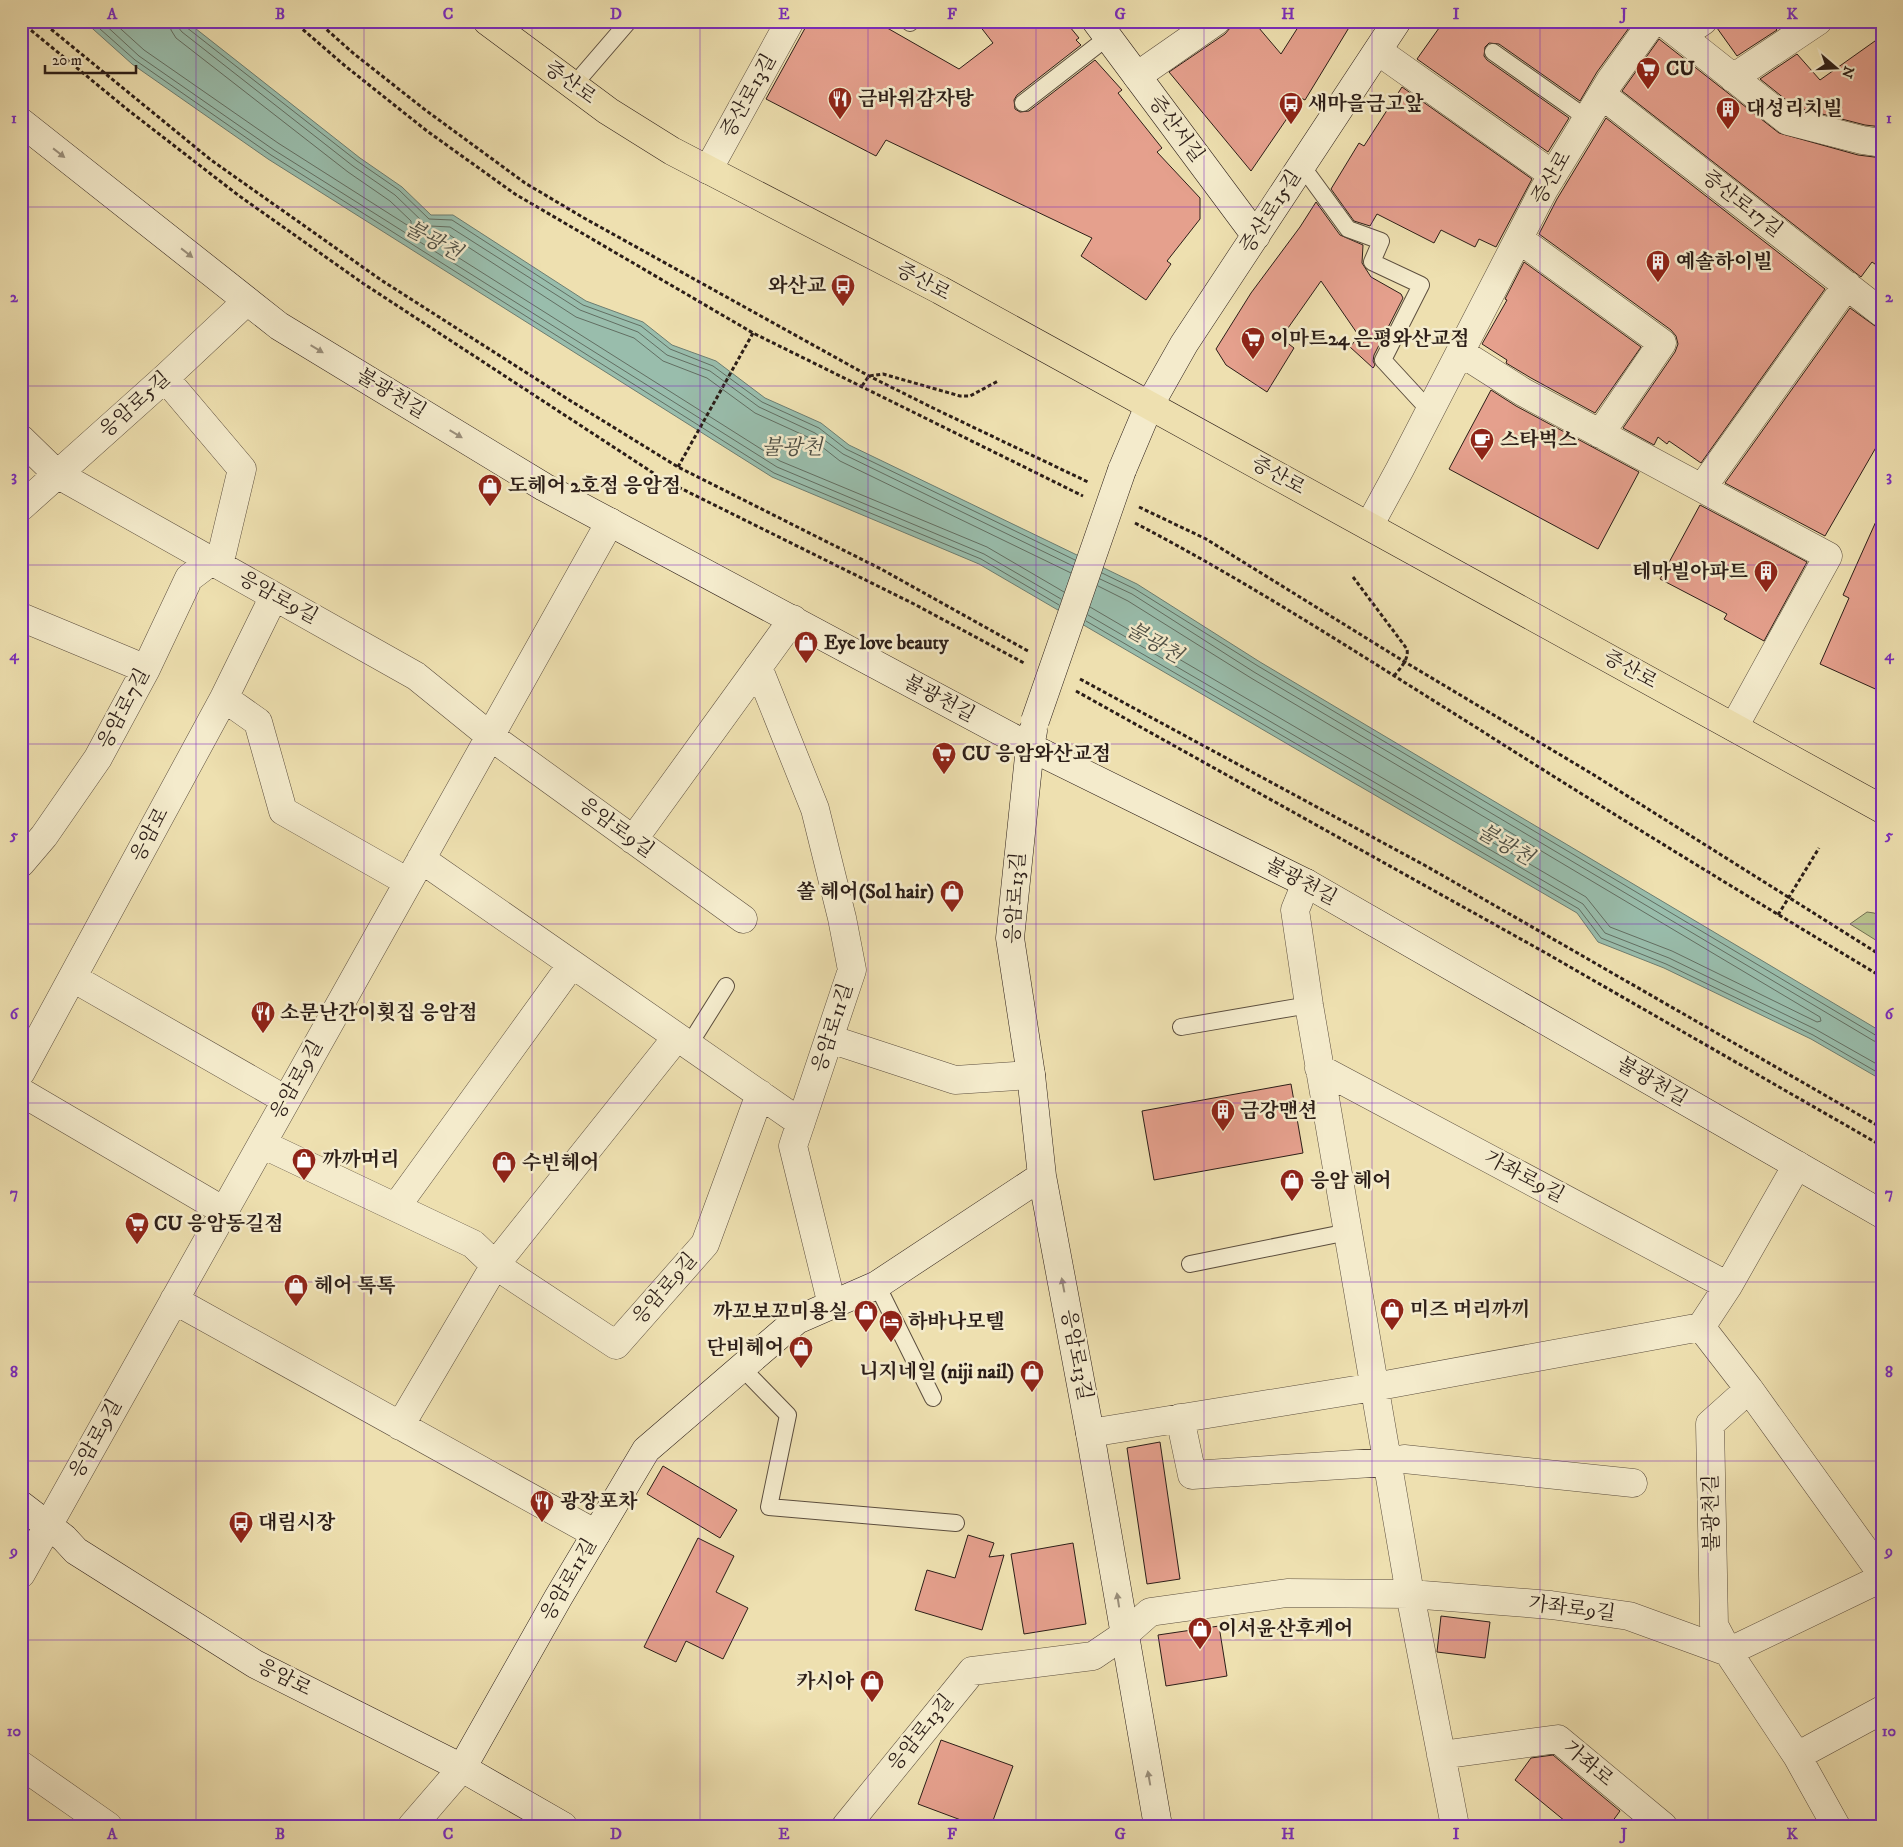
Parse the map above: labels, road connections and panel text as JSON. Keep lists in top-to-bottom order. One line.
{"streets":{"main road":["증산로"],"street":["증산로13길","증산서길","증산로17길","증산로15길","불광천길","응암로5길","응암로9길","응암로7길","응암로","응암로13길","응암로11길","가좌로9길","가좌로"]},"crossings":[["증산로","증산로13길"],["증산로","증산로17길"],["증산로","증산로15길"],["증산서길","증산로15길"],["증산로15길","응암로13길"],["불광천길","응암로5길"],["불광천길","응암로9길"],["불광천길","응암로13길"],["불광천길","가좌로9길"],["응암로5길","응암로9길"],["응암로9길","응암로7길"],["응암로9길","응암로"],["응암로","응암로11길"],["응암로13길","응암로11길"],["응암로13길","가좌로9길"]],"one_way":["응암로13길"],"water":["불광천"],"places":{"supermarket":["CU","이마트24 은평와산교점","CU 응암와산교점","CU 응암동길점"],"restaurant":["금바위감자탕","소문난간이횟집 응암점","광장포차"],"bus stop":["새마을금고앞","와산교","대림시장"],"building":["대성리치빌","예솔하이빌","테마빌아파트","금강맨션"],"cafe":["스타벅스"],"shop":["도헤어 2호점 응암점","Eye love beauty","쏠 헤어(Sol hair)","까까머리","수빈헤어","응암 헤어","헤어 톡톡","미즈 머리까끼","까꼬보꼬미용실","단비헤어","니지네일 (niji nail)","이서윤산후케어","카시아"],"hotel":["하바나모텔"]},"scale_bar":"20 m","north":"right","grid":{"columns":["A","B","C","D","E","F","G","H","I","J","K"],"rows":["1","2","3","4","5","6","7","8","9","10"]}}
